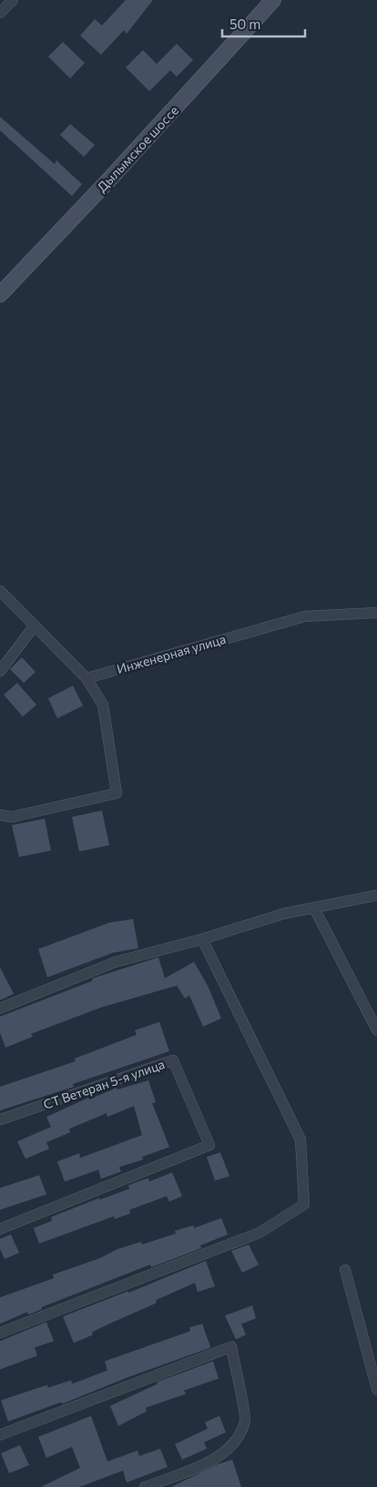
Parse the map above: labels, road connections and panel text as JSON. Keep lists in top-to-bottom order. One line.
{"streets":{"main road":["Дылымское шоссе"],"street":["Инженерная улица","СТ Ветеран 5-я улица"]},"scale_bar":"50 m"}
